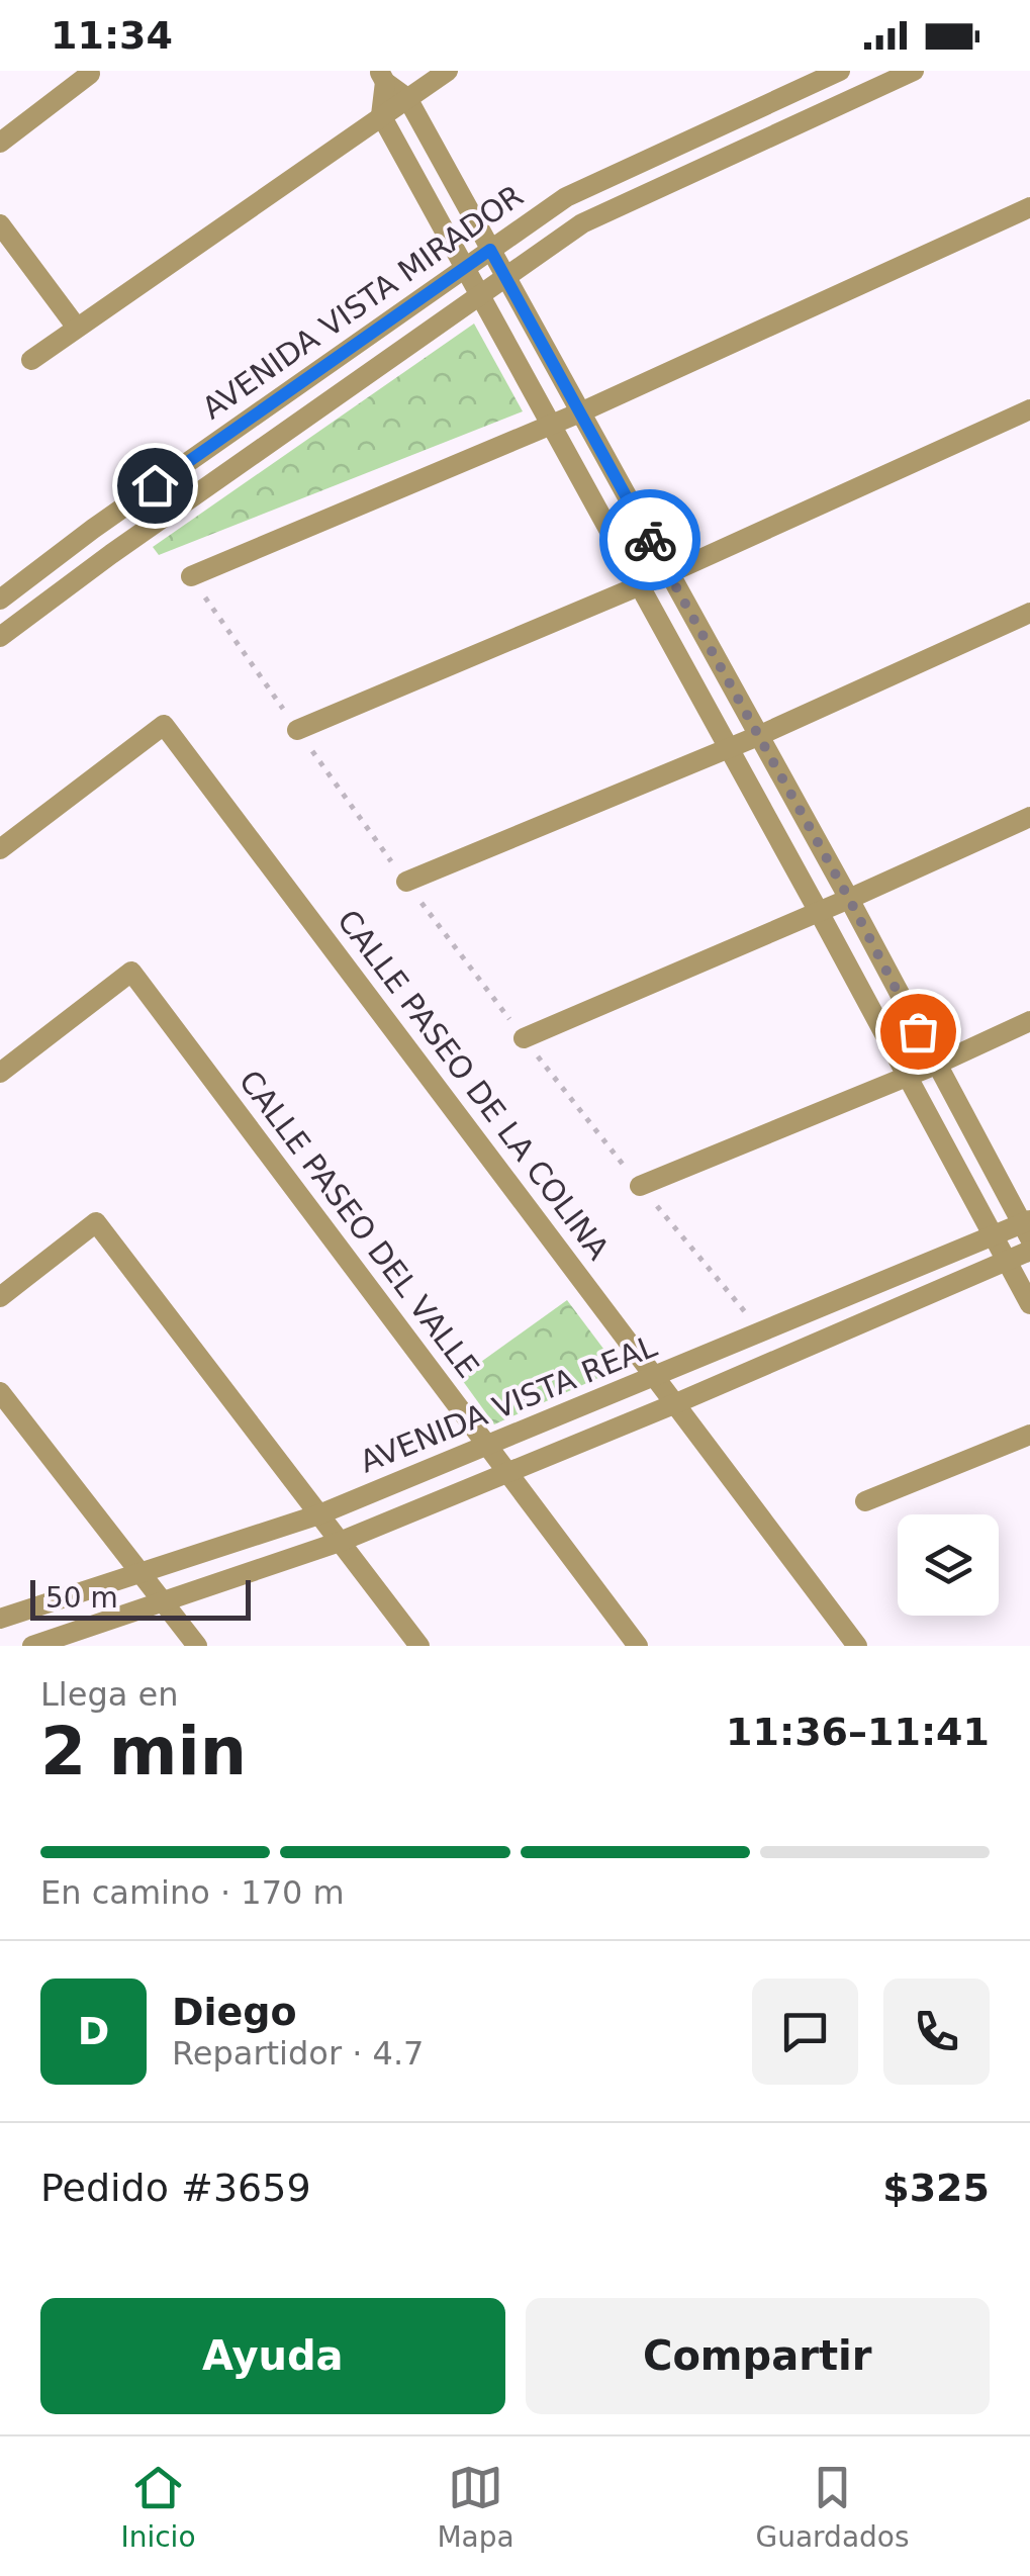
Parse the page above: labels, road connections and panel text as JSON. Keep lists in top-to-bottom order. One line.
{"streets":{"street":["AVENIDA VISTA MIRADOR","CALLE PASEO DE LA COLINA","CALLE PASEO DEL VALLE","AVENIDA VISTA REAL"]},"crossings":[["CALLE PASEO DE LA COLINA","AVENIDA VISTA REAL"],["CALLE PASEO DEL VALLE","AVENIDA VISTA REAL"]],"scale_bar":"50 m","page":{"status":"11:34","scale":"50 m","heading":["2 min","Llega en","11:36–11:41"],"panel":["Diego","Repartidor · 4.7","Pedido #3659","$325"],"bar":"En camino · 170 m","round":"D","buttons":["Ayuda","Compartir"],"tabs":["Inicio","Mapa","Guardados"]}}
